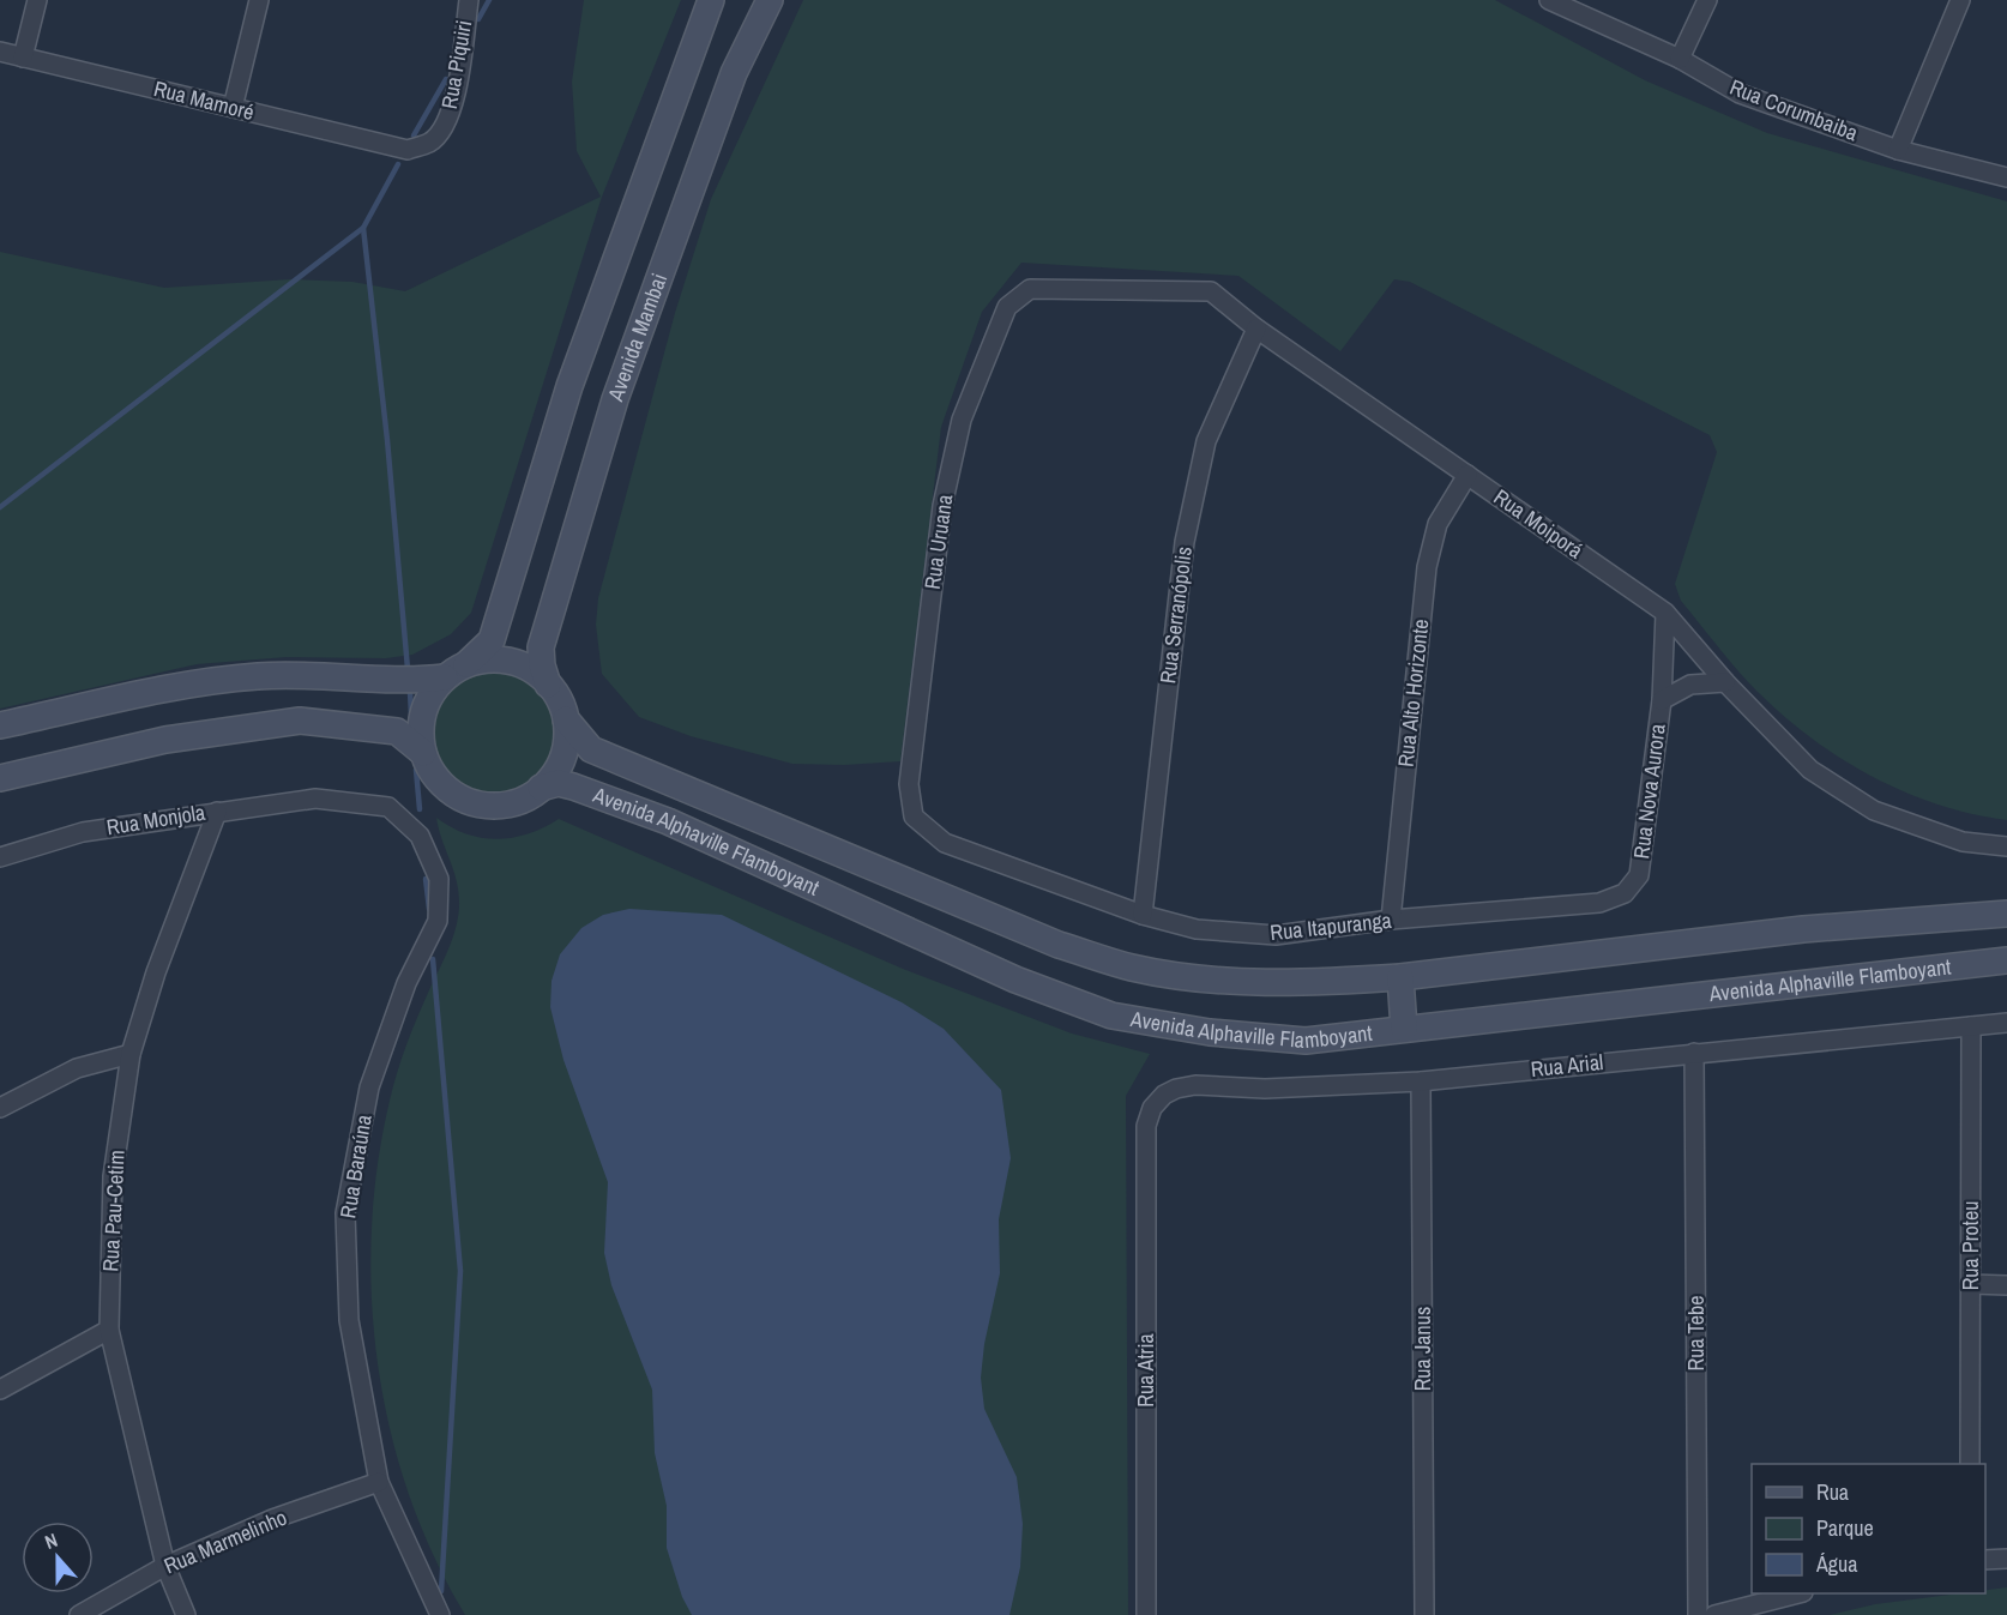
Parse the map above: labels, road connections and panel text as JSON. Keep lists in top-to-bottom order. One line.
{"streets":{"street":["Rua Piquiri","Rua Mamoré","Rua Corumbaiba","Avenida Mambai","Rua Moiporá","Rua Uruana","Rua Serranópolis","Rua Alto Horizonte","Rua Nova Aurora","Rua Monjola","Avenida Alphaville Flamboyant","Rua Itapuranga","Rua Arial","Rua Baraúna","Rua Pau-Cetim","Rua Proteu","Rua Tebe","Rua Janus","Rua Atria","Rua Marmelinho"]},"crossings":[["Rua Piquiri","Rua Mamoré"],["Avenida Mambai","Avenida Alphaville Flamboyant"],["Rua Moiporá","Rua Uruana"],["Rua Moiporá","Rua Serranópolis"],["Rua Moiporá","Rua Alto Horizonte"],["Rua Moiporá","Rua Nova Aurora"],["Rua Uruana","Rua Itapuranga"],["Rua Serranópolis","Rua Itapuranga"],["Rua Alto Horizonte","Rua Itapuranga"],["Rua Nova Aurora","Rua Itapuranga"],["Rua Monjola","Rua Baraúna"],["Rua Monjola","Rua Pau-Cetim"],["Rua Arial","Rua Proteu"],["Rua Arial","Rua Tebe"],["Rua Arial","Rua Janus"],["Rua Arial","Rua Atria"],["Rua Baraúna","Rua Marmelinho"],["Rua Pau-Cetim","Rua Marmelinho"]],"legend":["Rua","Parque","Água"],"north":"top"}
